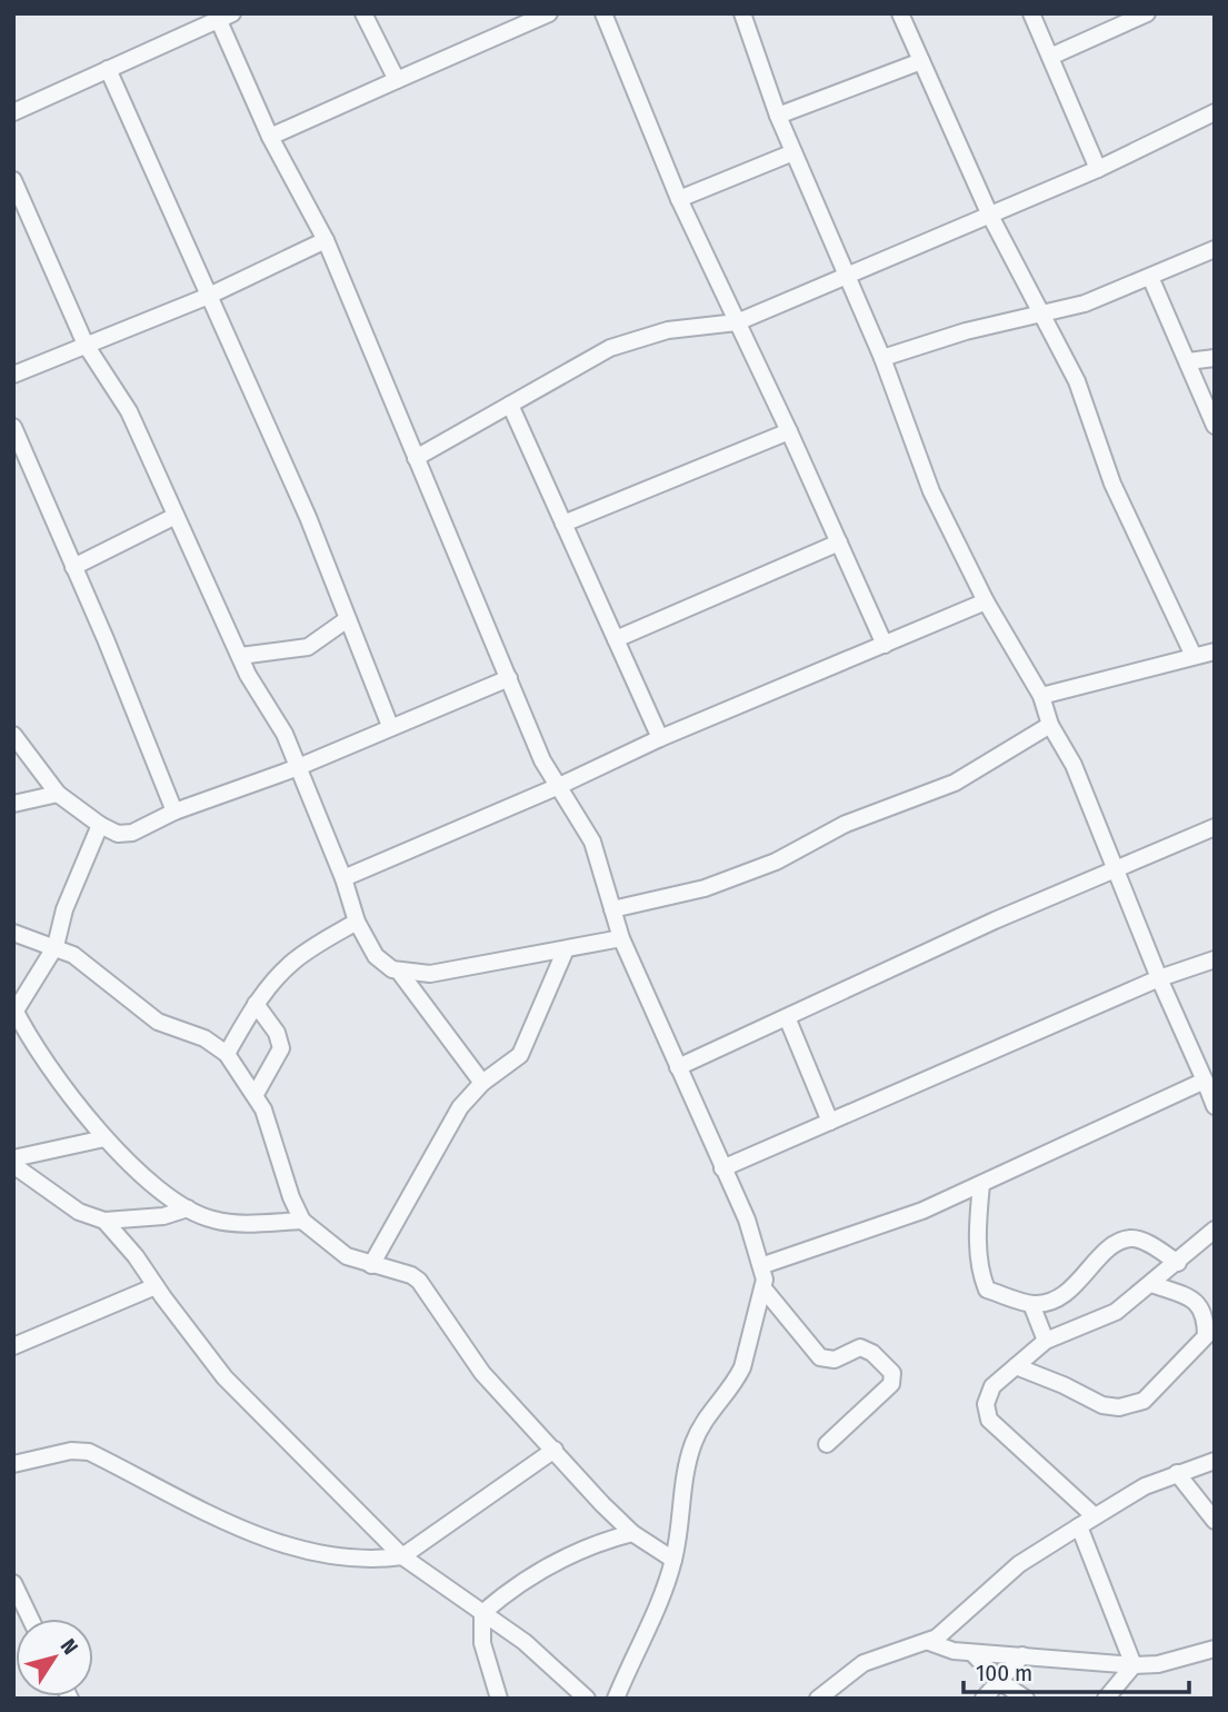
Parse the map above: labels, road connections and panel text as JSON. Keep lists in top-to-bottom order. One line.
{"scale_bar":"100 m","north":"top right"}
